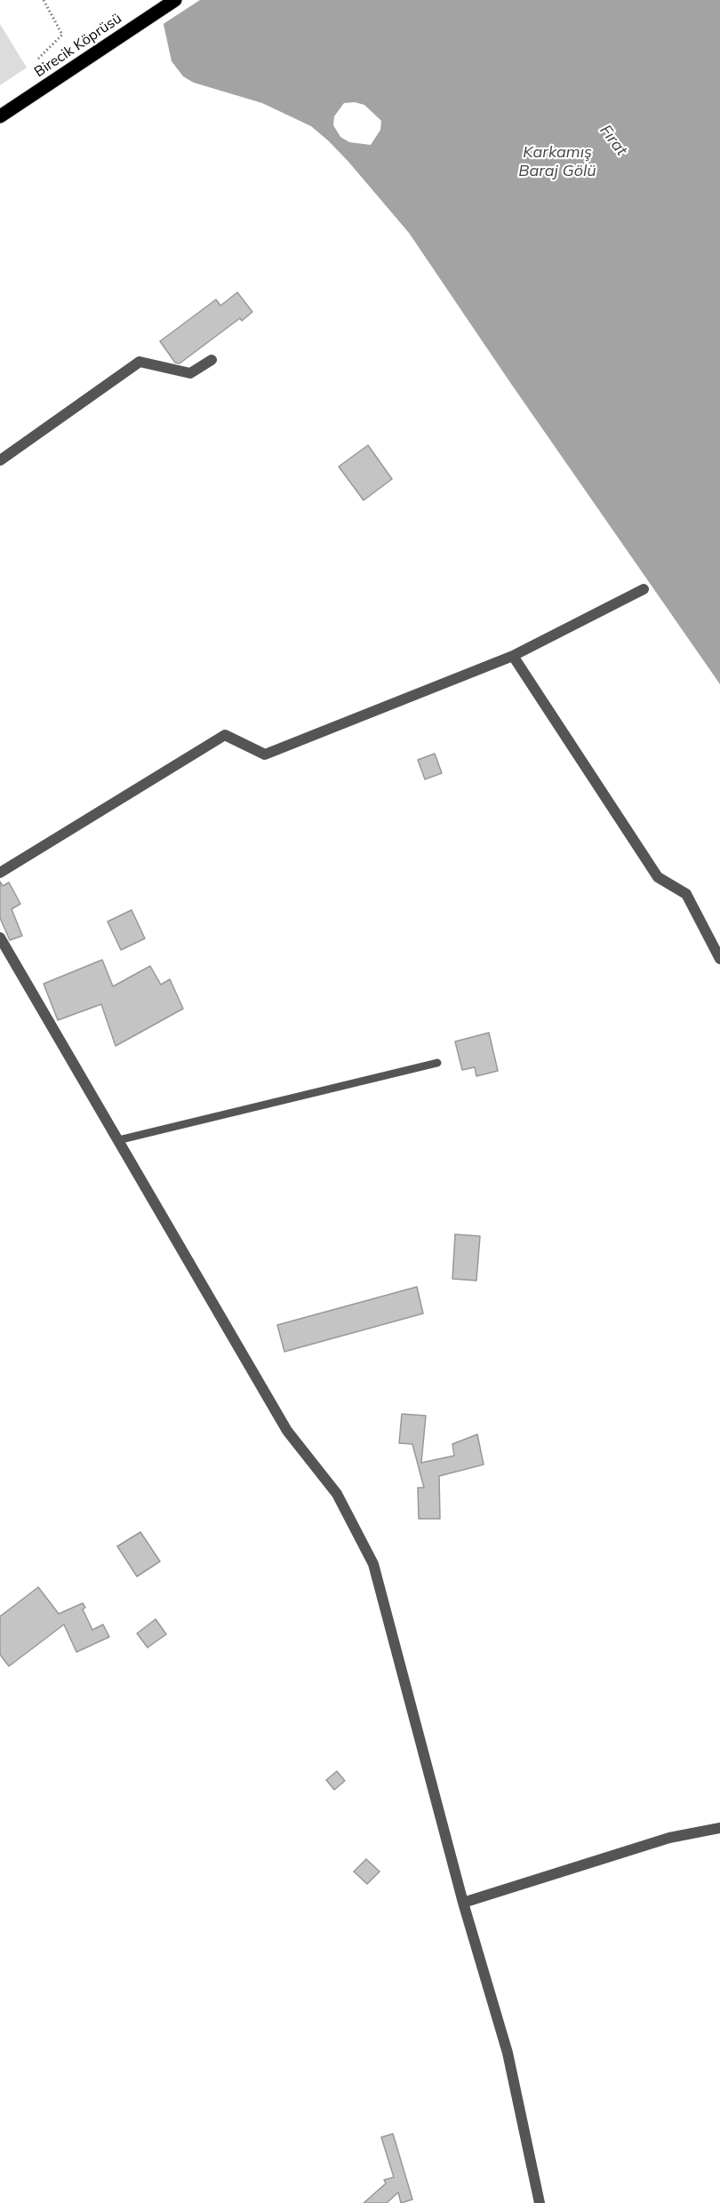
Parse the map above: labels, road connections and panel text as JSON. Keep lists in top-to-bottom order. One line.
{"streets":{"main road":["Birecik Köprüsü"]},"water":["Fırat","Karkamış Baraj Gölü"]}
